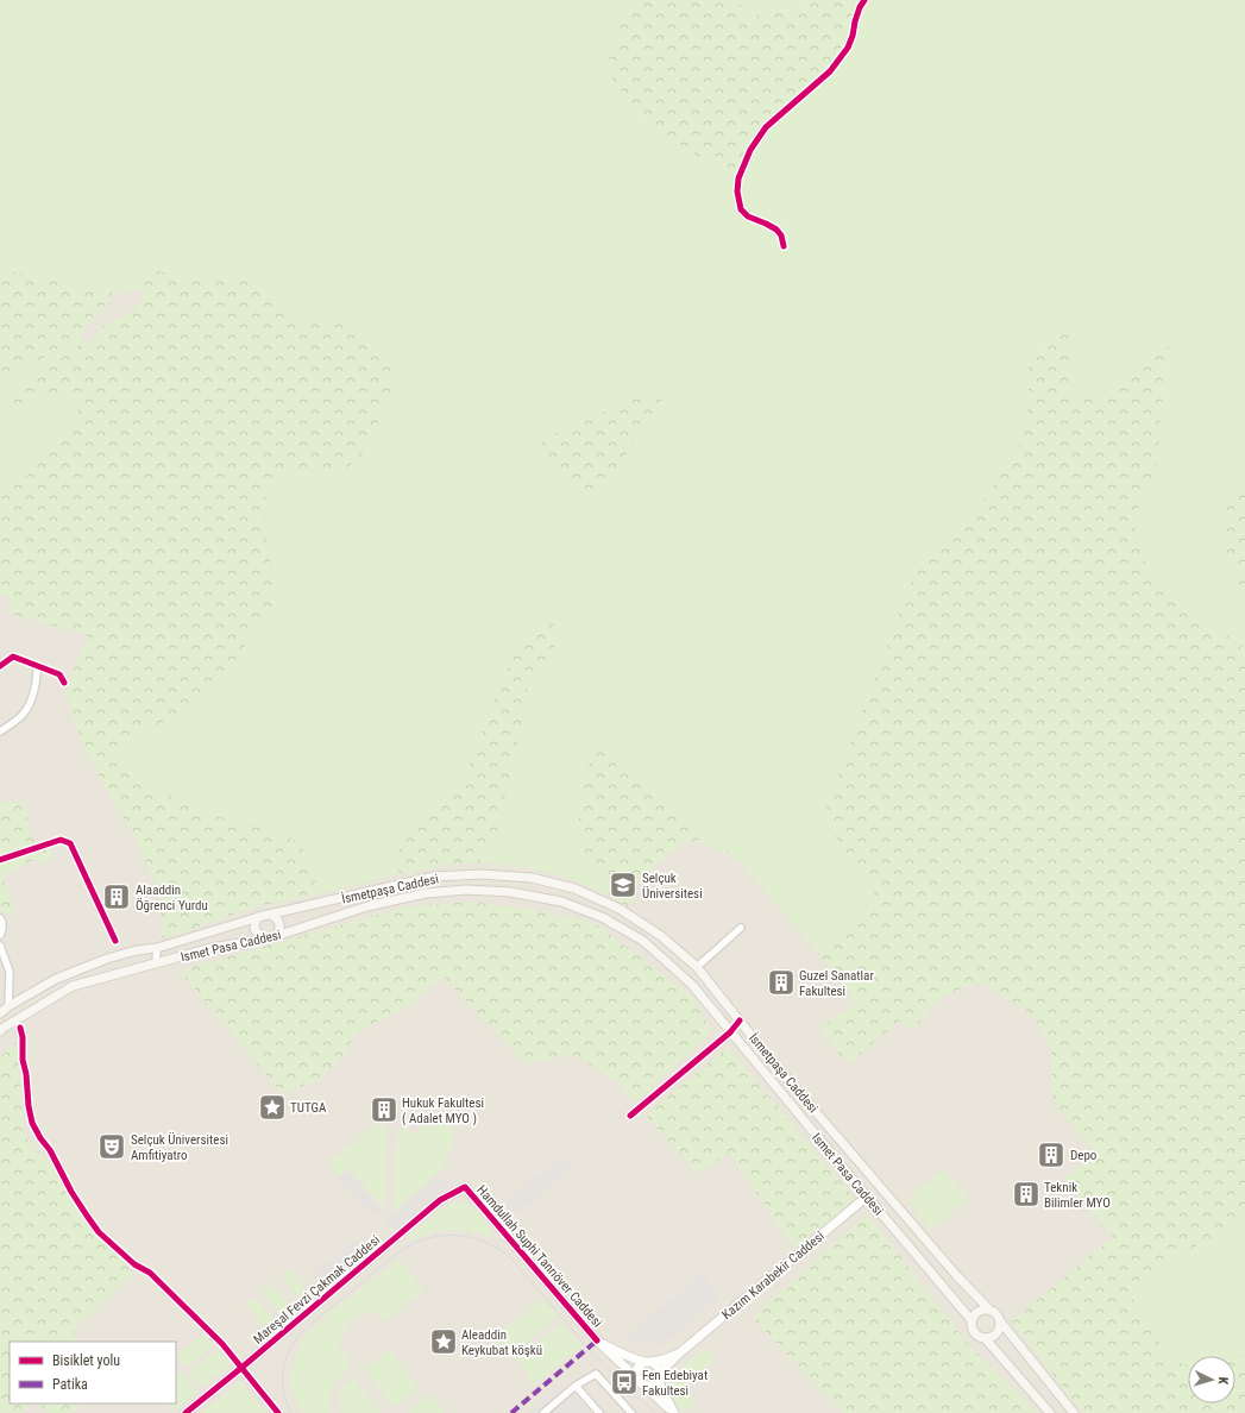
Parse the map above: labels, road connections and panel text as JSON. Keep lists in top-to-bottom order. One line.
{"streets":{"main road":["İsmetpaşa Caddesi","Ismet Pasa Caddesi"],"street":["Hamdullah Suphi Tanrıöver Caddesi","Kazım Karabekir Caddesi","Mareşal Fevzi Çakmak Caddesi"]},"crossings":[["İsmetpaşa Caddesi","Ismet Pasa Caddesi"],["Ismet Pasa Caddesi","Kazım Karabekir Caddesi"],["Hamdullah Suphi Tanrıöver Caddesi","Kazım Karabekir Caddesi"],["Hamdullah Suphi Tanrıöver Caddesi","Mareşal Fevzi Çakmak Caddesi"]],"places":{"school or university":["Selçuk Üniversitesi"],"building":["Alaaddin Öğrenci Yurdu","Guzel Sanatlar Fakultesi","Hukuk Fakultesi ( Adalet MYO )","Depo","Teknik Bilimler MYO"],"place":["TUTGA","Aleaddin Keykubat köşkü"],"theatre":["Selçuk Üniversitesi Amfitiyatro"],"bus stop":["Fen Edebiyat Fakultesi"]},"legend":["Bisiklet yolu","Patika"],"north":"right"}
